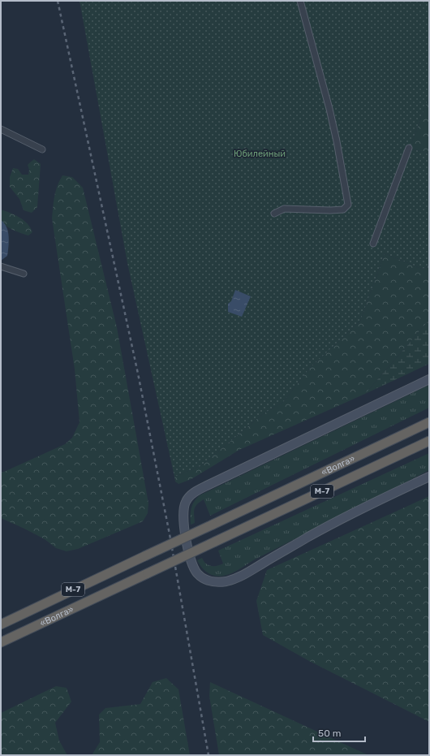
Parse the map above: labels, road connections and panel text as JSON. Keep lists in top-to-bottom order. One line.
{"streets":{"highway":["«Волга»","М-7"]},"parks":["Юбилейный"],"scale_bar":"50 m"}
